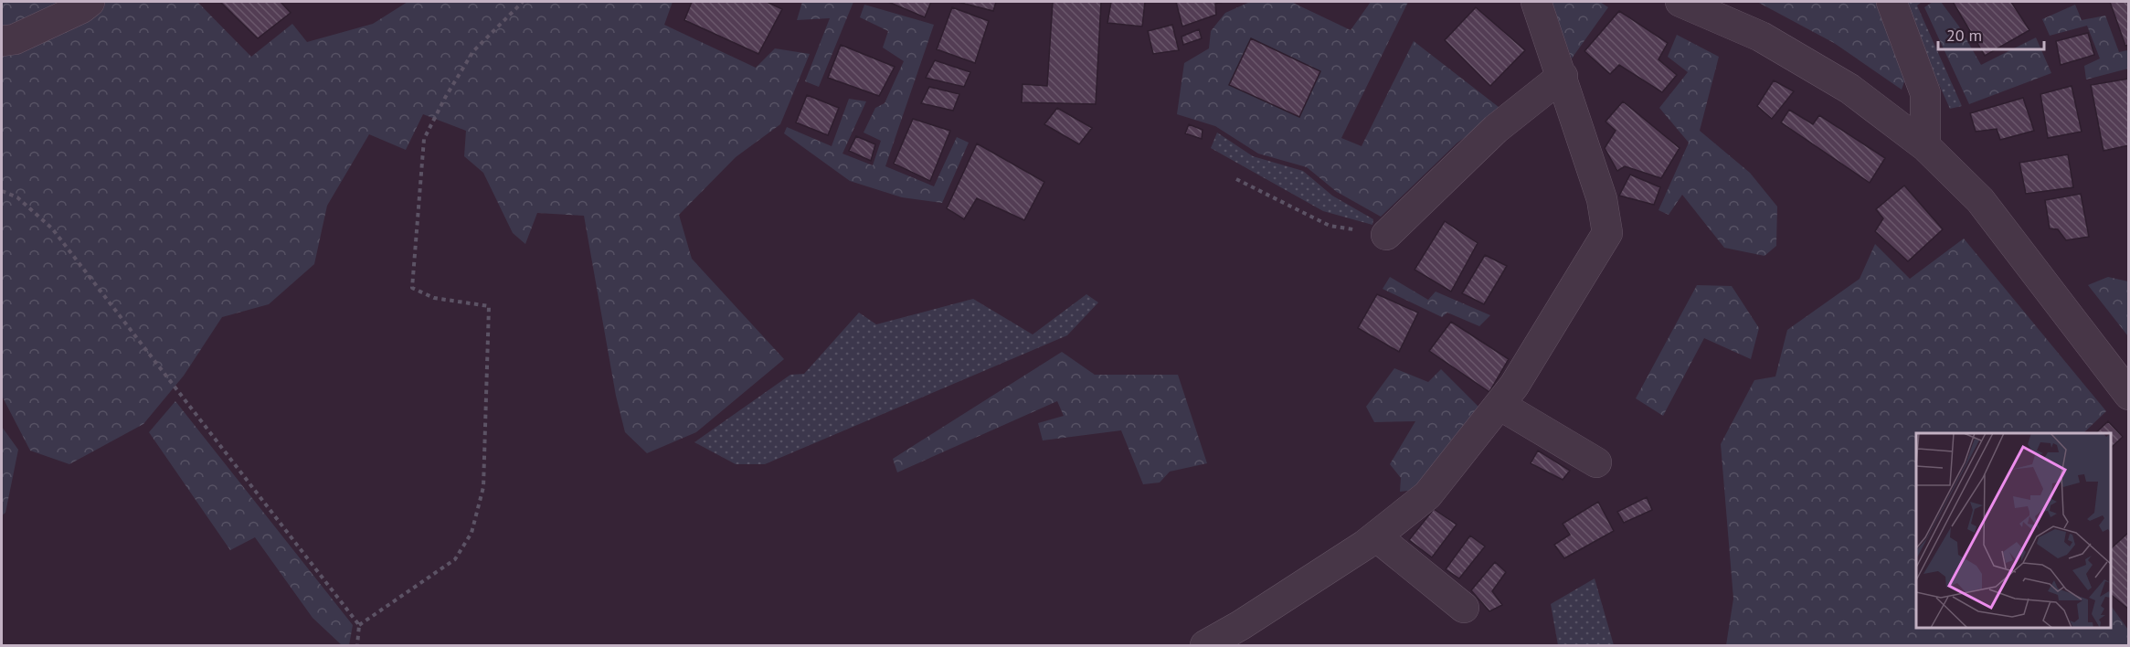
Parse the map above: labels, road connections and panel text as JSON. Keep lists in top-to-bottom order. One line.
{"scale_bar":"20 m"}
